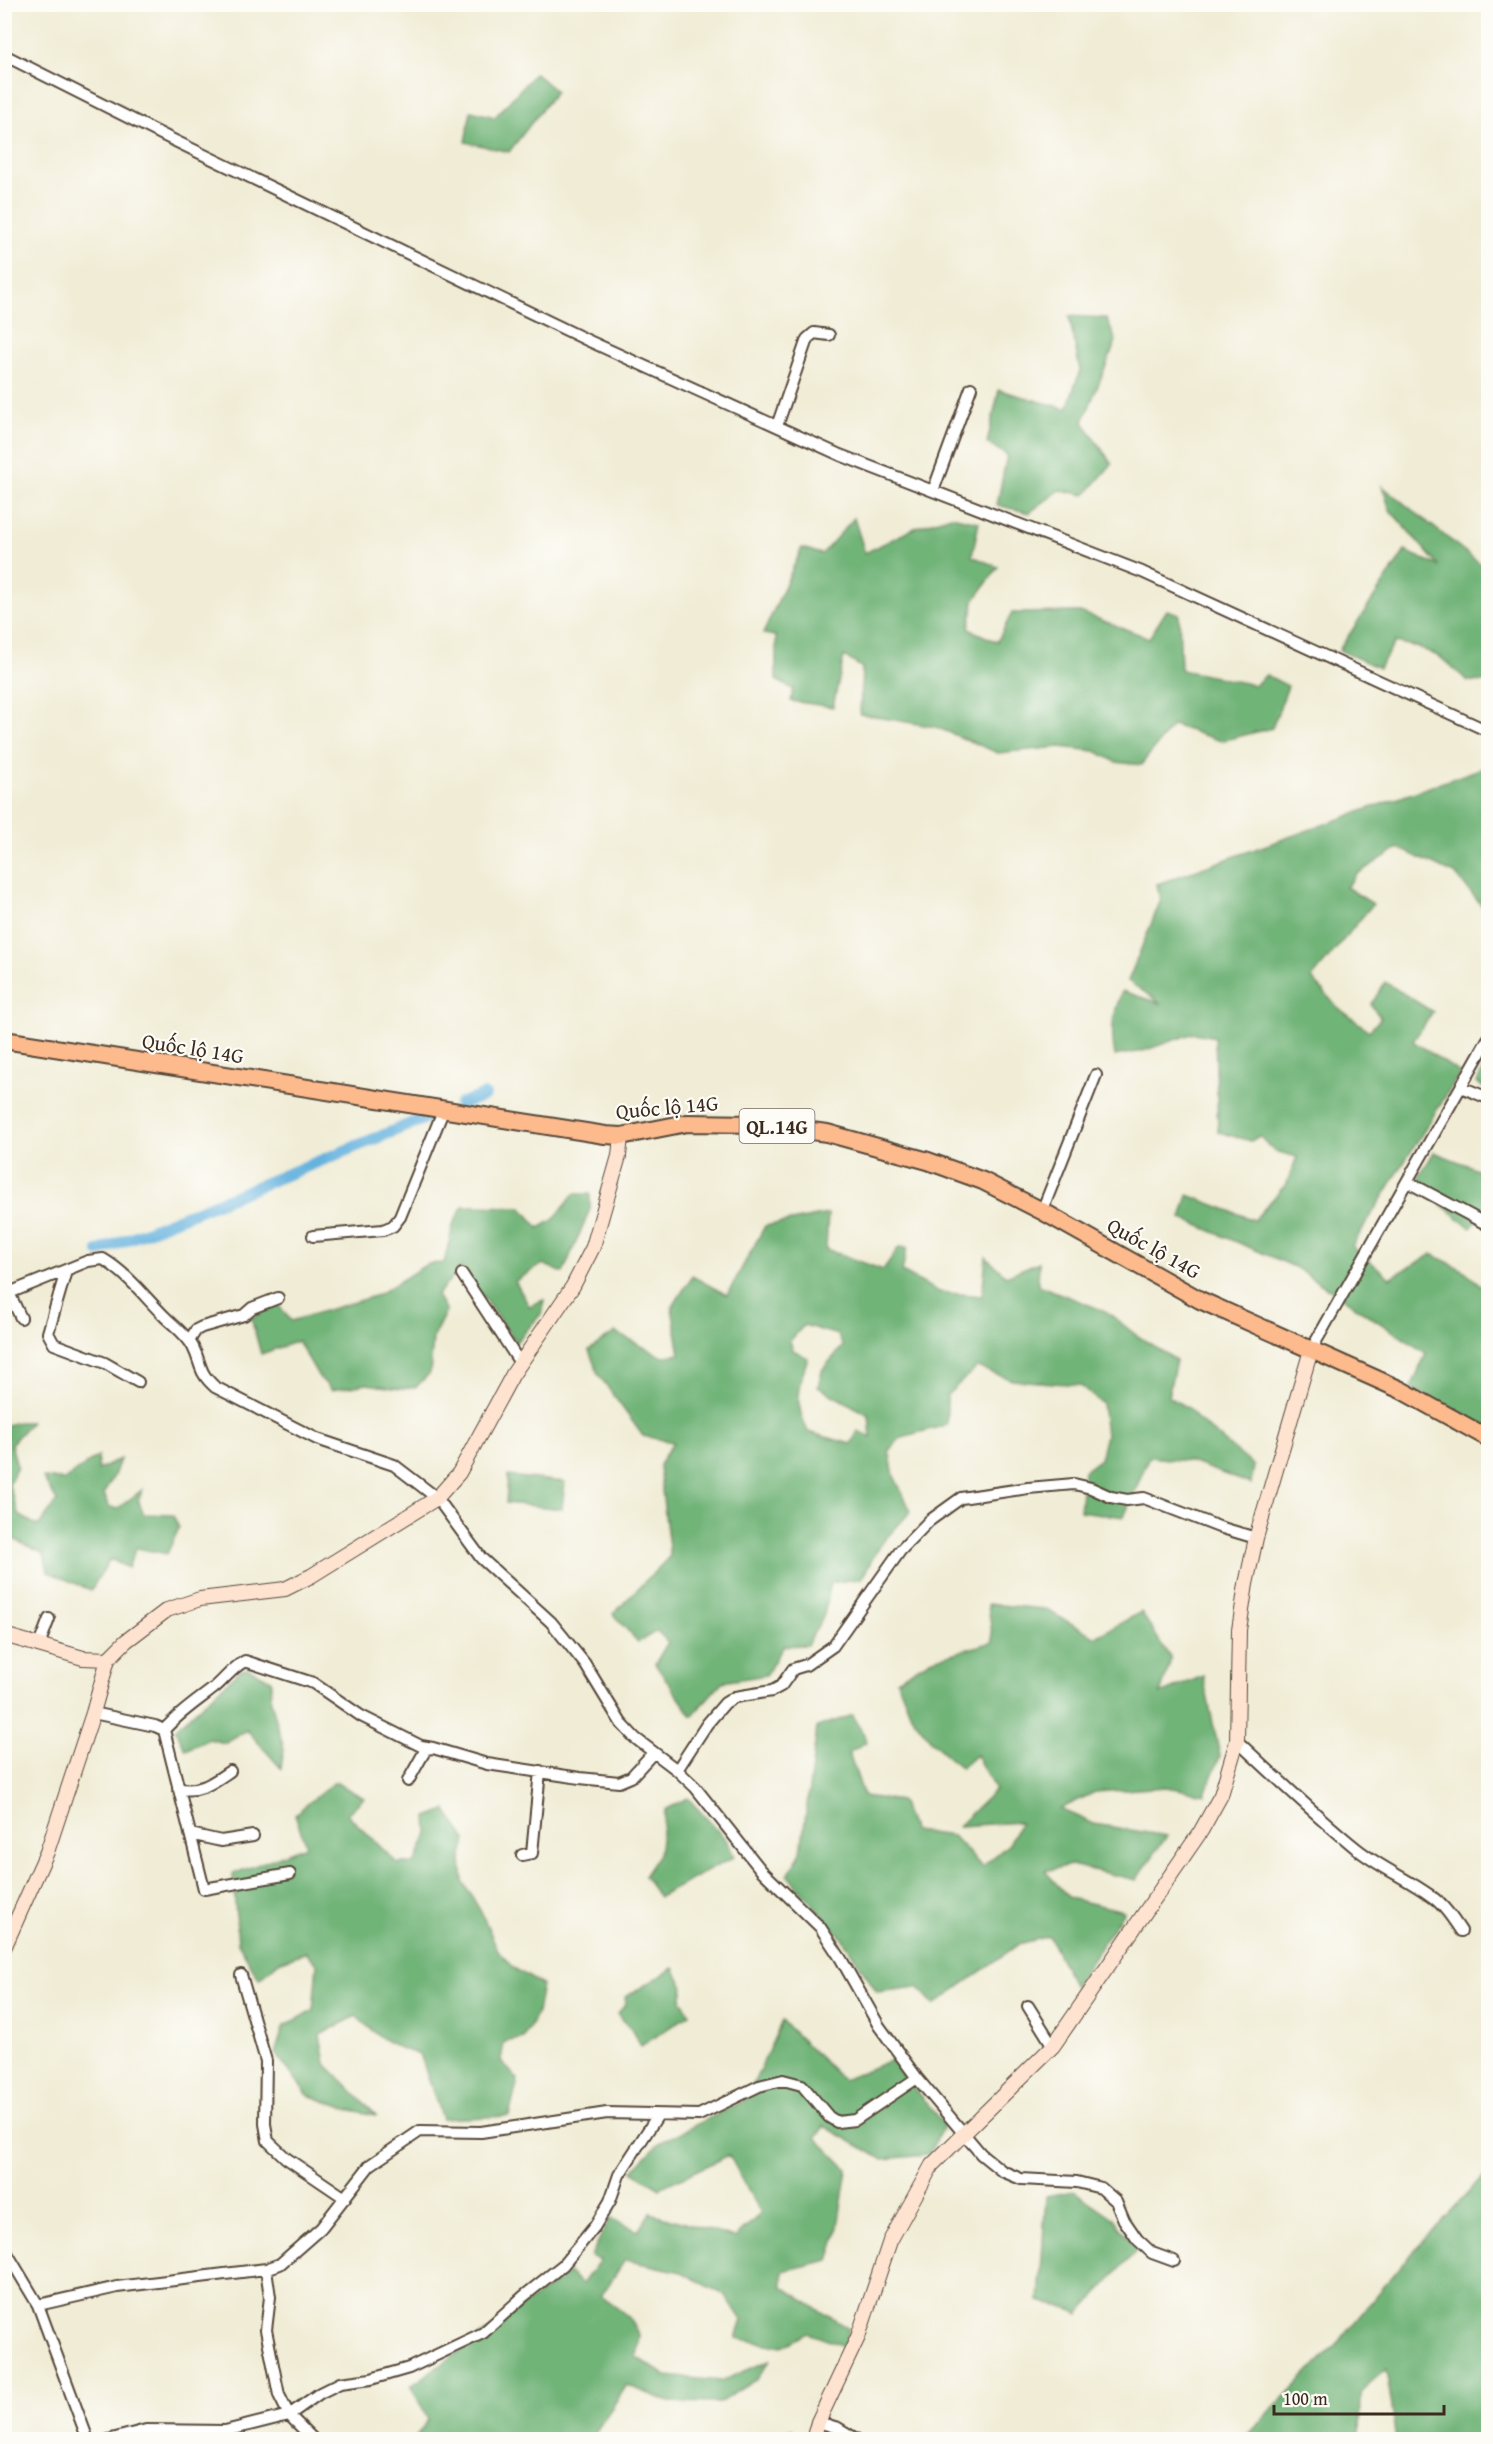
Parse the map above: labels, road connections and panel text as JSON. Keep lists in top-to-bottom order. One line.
{"streets":{"main road":["Quốc lộ 14G","QL.14G"]},"scale_bar":"100 m"}
